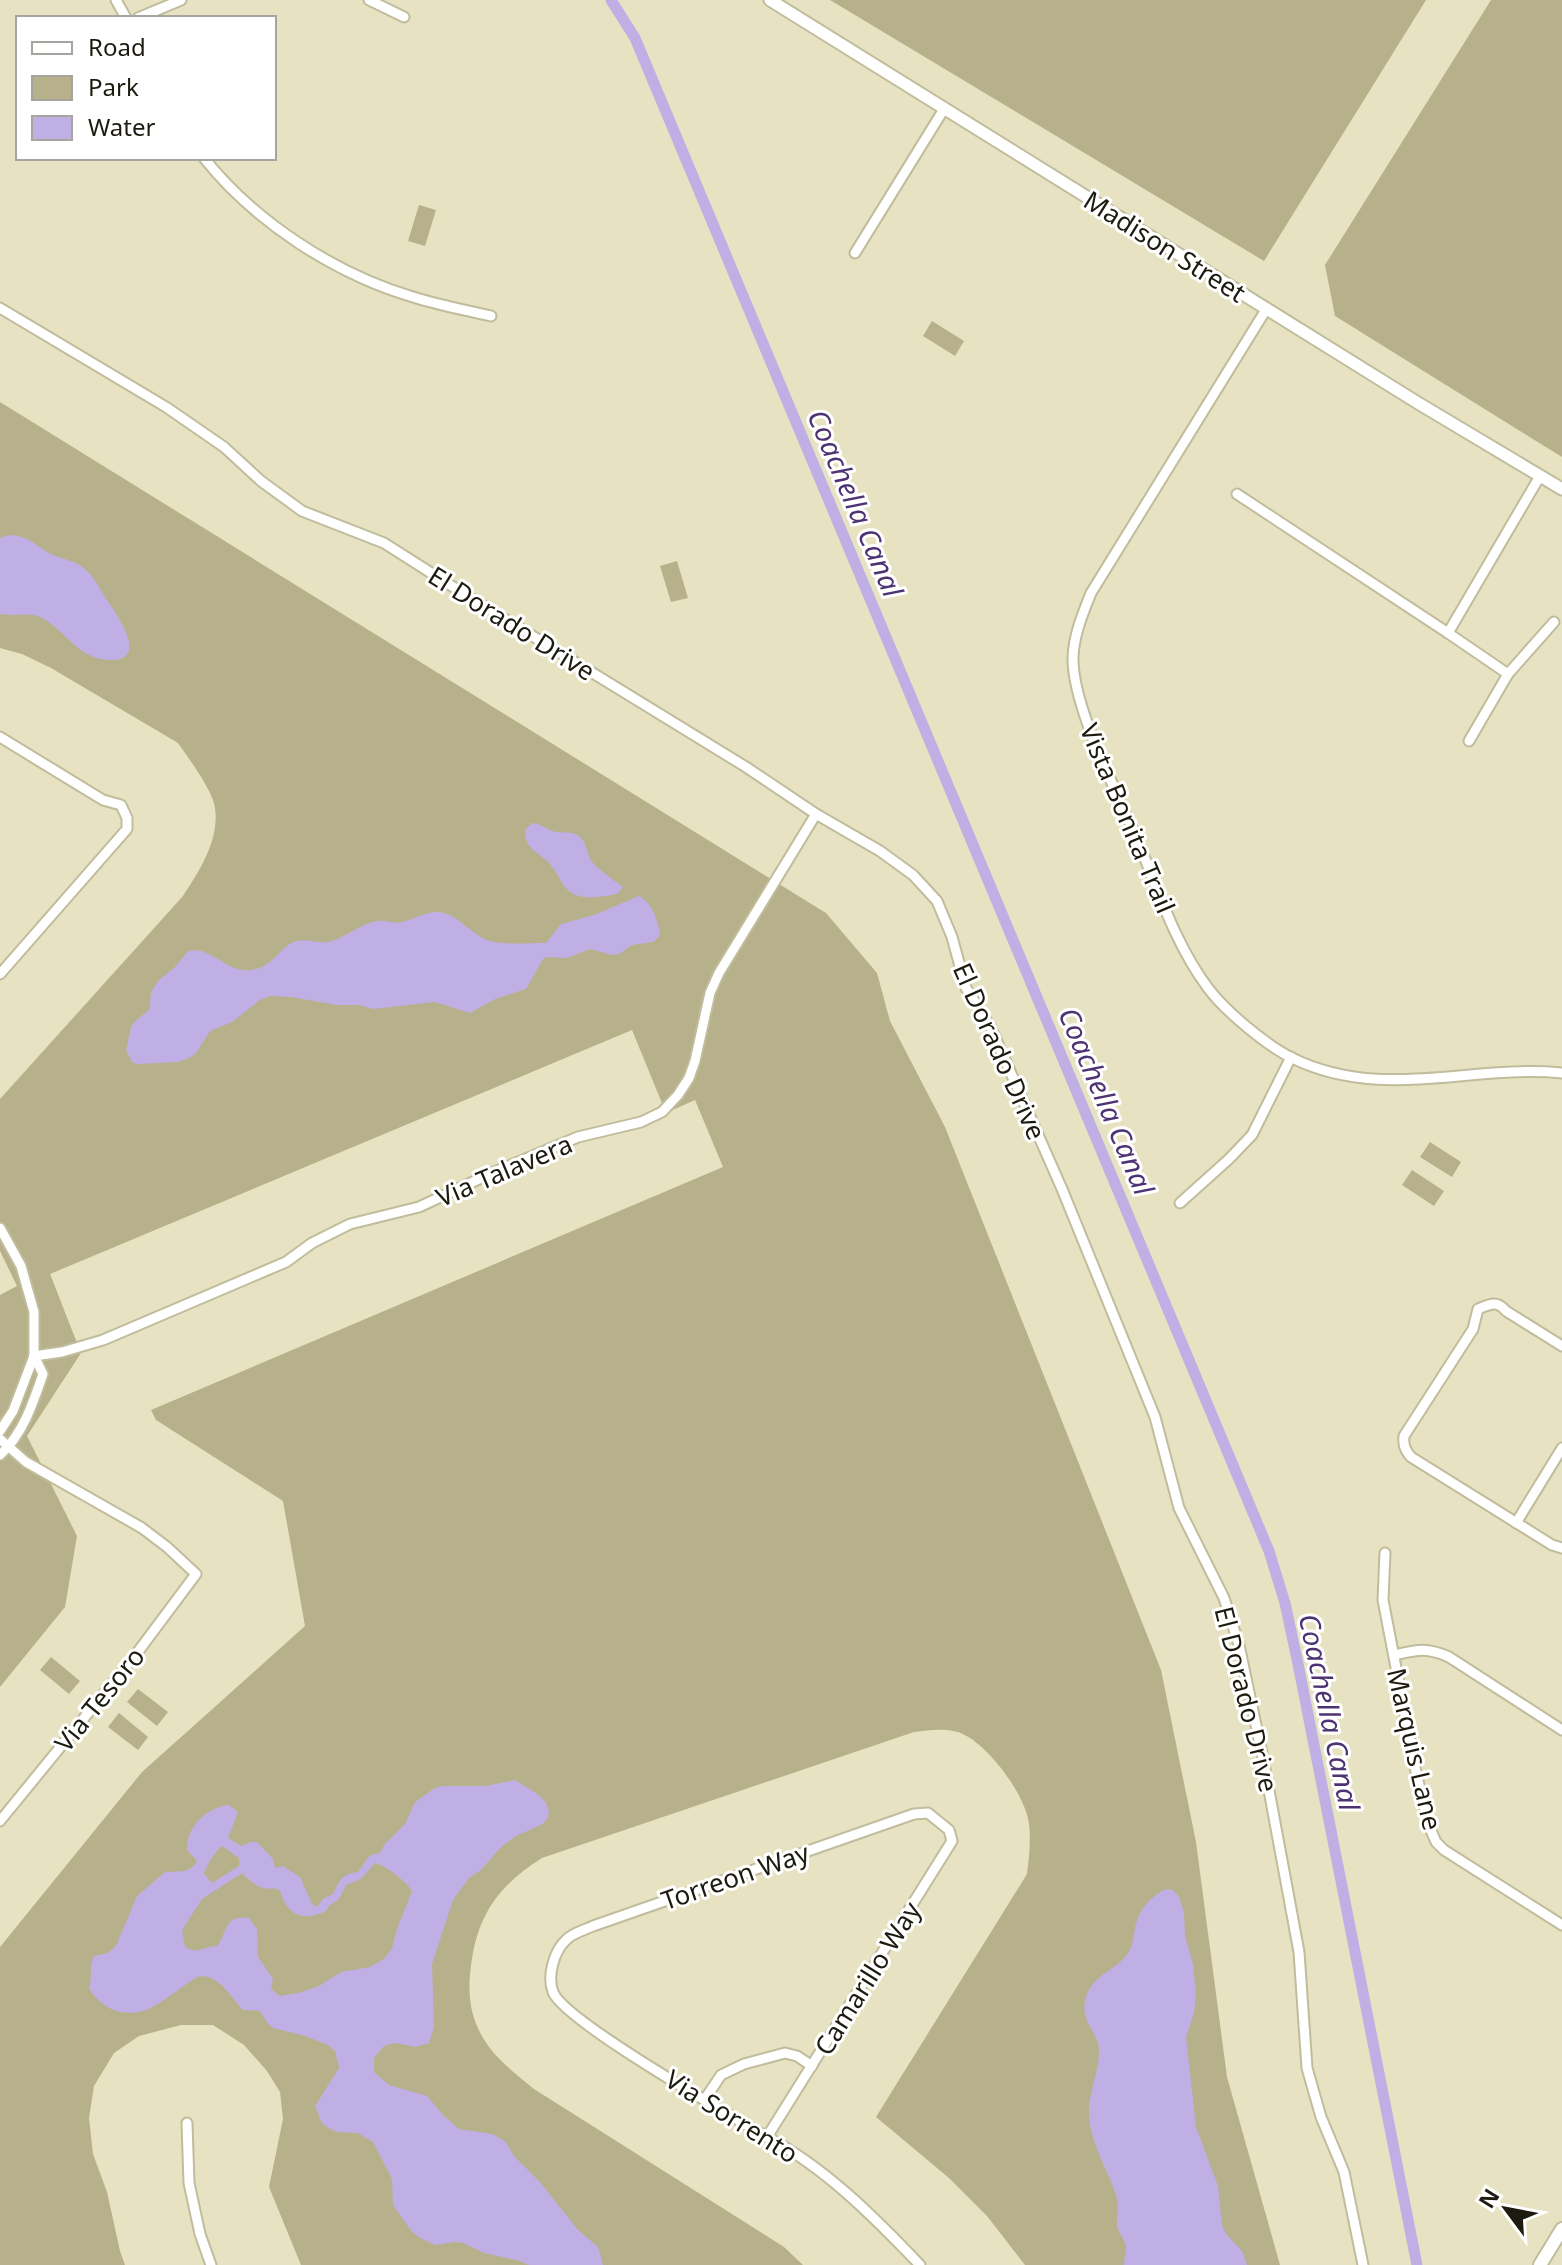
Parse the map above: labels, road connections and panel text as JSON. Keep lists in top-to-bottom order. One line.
{"streets":{"street":["Madison Street","El Dorado Drive","Vista Bonita Trail","Via Talavera","Via Tesoro","Marquis Lane","Torreon Way","Camarillo Way","Via Sorrento"]},"crossings":[["Madison Street","Vista Bonita Trail"],["El Dorado Drive","Via Talavera"],["Torreon Way","Camarillo Way"],["Torreon Way","Via Sorrento"],["Camarillo Way","Via Sorrento"]],"water":["Coachella Canal"],"legend":["Road","Park","Water"],"north":"top left"}
